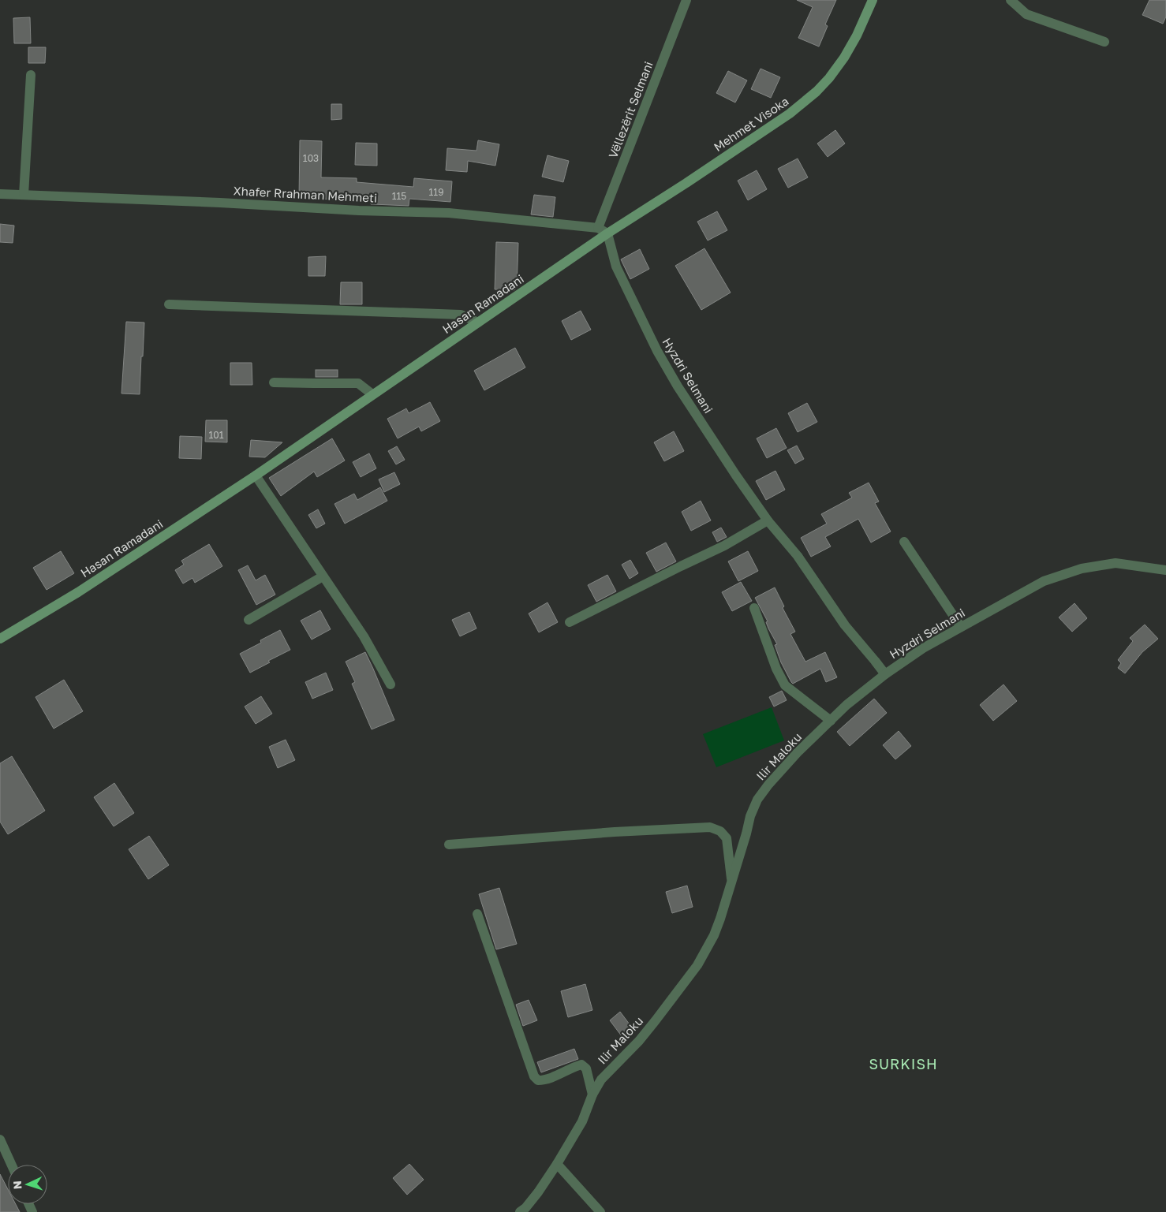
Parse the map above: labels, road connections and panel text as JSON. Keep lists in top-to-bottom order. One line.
{"streets":{"main road":["Mehmet Visoka","Hasan Ramadani"],"street":["Vëllezërit Selmani","Xhafer Rrahman Mehmeti","Hyzdri Selmani","Ilir Maloku"]},"crossings":[["Vëllezërit Selmani","Xhafer Rrahman Mehmeti"],["Mehmet Visoka","Xhafer Rrahman Mehmeti"],["Mehmet Visoka","Hasan Ramadani"],["Mehmet Visoka","Hyzdri Selmani"],["Xhafer Rrahman Mehmeti","Hasan Ramadani"],["Xhafer Rrahman Mehmeti","Hyzdri Selmani"],["Hasan Ramadani","Hyzdri Selmani"],["Hyzdri Selmani","Ilir Maloku"]],"districts":["SURKISH"],"house_numbers":["103","119","115","101"],"north":"left"}
